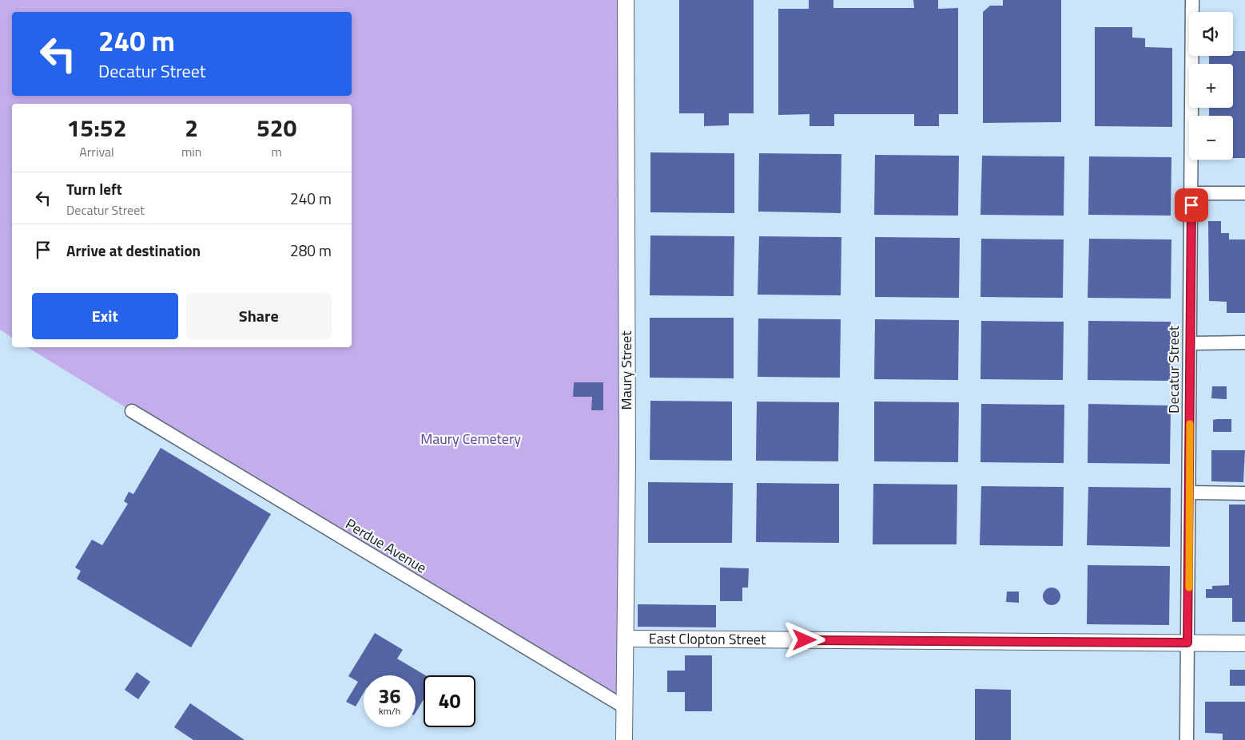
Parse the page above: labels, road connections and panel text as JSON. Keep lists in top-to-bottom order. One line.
{"streets":{"street":["Decatur Street","Maury Street","Perdue Avenue","East Clopton Street"]},"crossings":[["Decatur Street","East Clopton Street"],["Maury Street","Perdue Avenue"],["Maury Street","East Clopton Street"]],"parks":["Maury Cemetery"],"page":{"map_buttons":["+","−"],"turn":["240 m","Decatur Street"],"eta":["15:52","Arrival","2","min","520","m"],"list":[{"name":"Turn left","note":"Decatur Street","value":"240 m"},{"name":"Arrive at destination","value":"280 m"}],"buttons":["Exit","Share"],"speed":"36 km/h","limit":"40"}}
